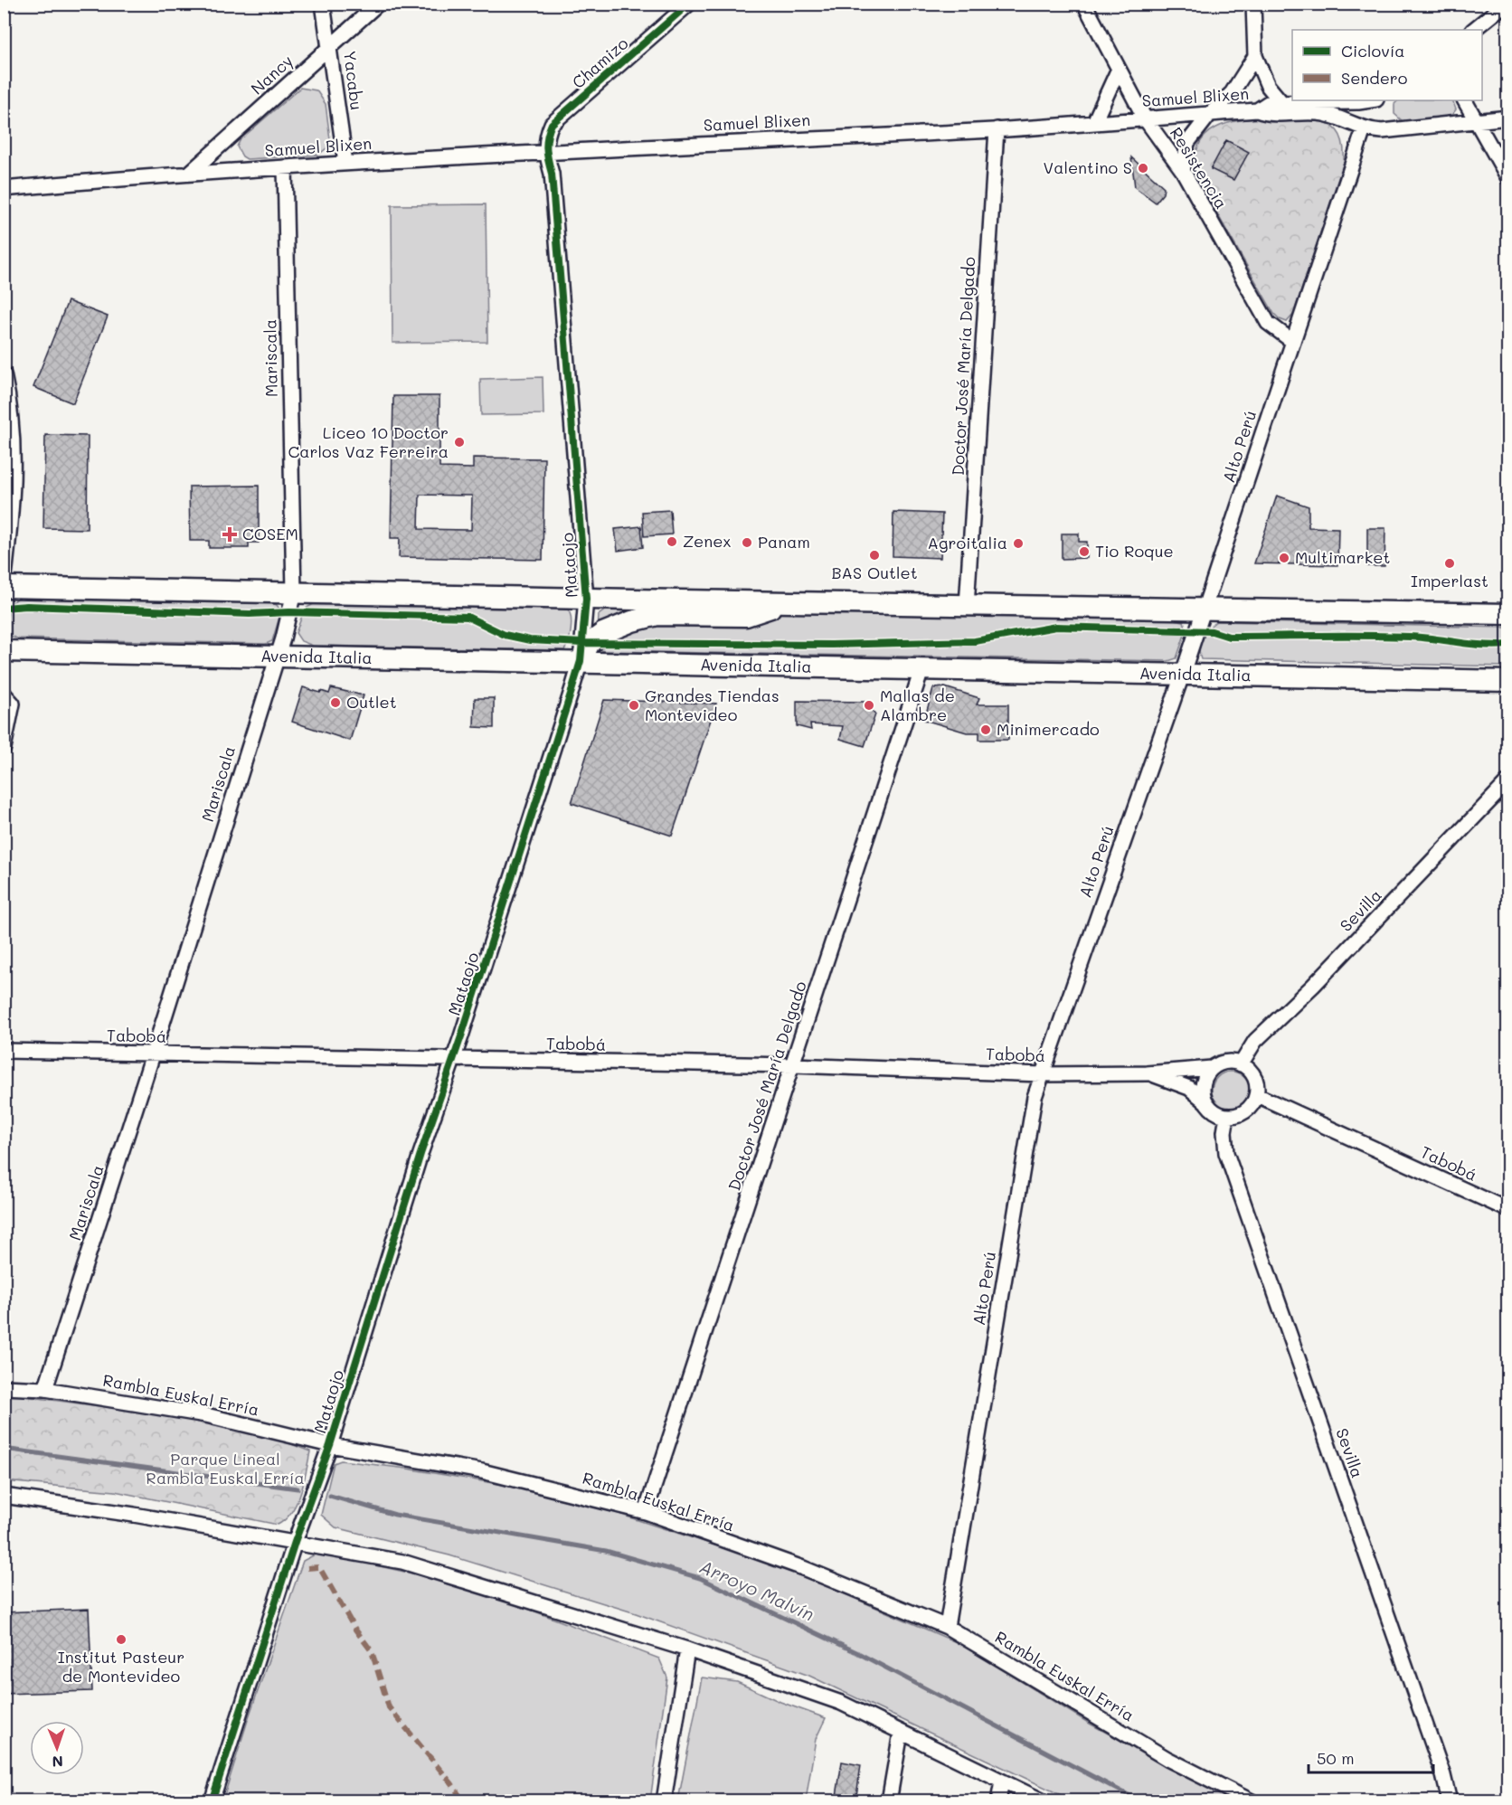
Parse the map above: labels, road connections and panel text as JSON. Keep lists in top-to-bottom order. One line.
{"streets":{"main road":["Avenida Italia"],"street":["Chamizo","Nancy","Yacabu","Samuel Blixen","Resistencia","Mariscala","Doctor José María Delgado","Alto Perú","Mataojo","Sevilla","Tabobá","Rambla Euskal Erría"]},"crossings":[["Chamizo","Samuel Blixen"],["Chamizo","Mataojo"],["Nancy","Yacabu"],["Nancy","Samuel Blixen"],["Yacabu","Samuel Blixen"],["Samuel Blixen","Resistencia"],["Samuel Blixen","Mariscala"],["Samuel Blixen","Doctor José María Delgado"],["Samuel Blixen","Alto Perú"],["Samuel Blixen","Mataojo"],["Resistencia","Alto Perú"],["Mariscala","Avenida Italia"],["Mariscala","Tabobá"],["Mariscala","Rambla Euskal Erría"],["Doctor José María Delgado","Avenida Italia"],["Doctor José María Delgado","Tabobá"],["Doctor José María Delgado","Rambla Euskal Erría"],["Alto Perú","Avenida Italia"],["Alto Perú","Tabobá"],["Alto Perú","Rambla Euskal Erría"],["Mataojo","Avenida Italia"],["Mataojo","Tabobá"],["Mataojo","Rambla Euskal Erría"],["Sevilla","Tabobá"]],"water":["Arroyo Malvín"],"parks":["Parque Lineal Rambla Euskal Erría"],"places":{"other":["Valentino S","Liceo 10 Doctor Carlos Vaz Ferreira","Zenex","Panam","Agroitalia","Tio Roque","BAS Outlet","Multimarket","Imperlast","Outlet","Grandes Tiendas Montevideo","Mallas de Alambre","Minimercado","Institut Pasteur de Montevideo"],"health":["COSEM"]},"legend":["Ciclovía","Sendero"],"scale_bar":"50 m","north":"bottom"}
